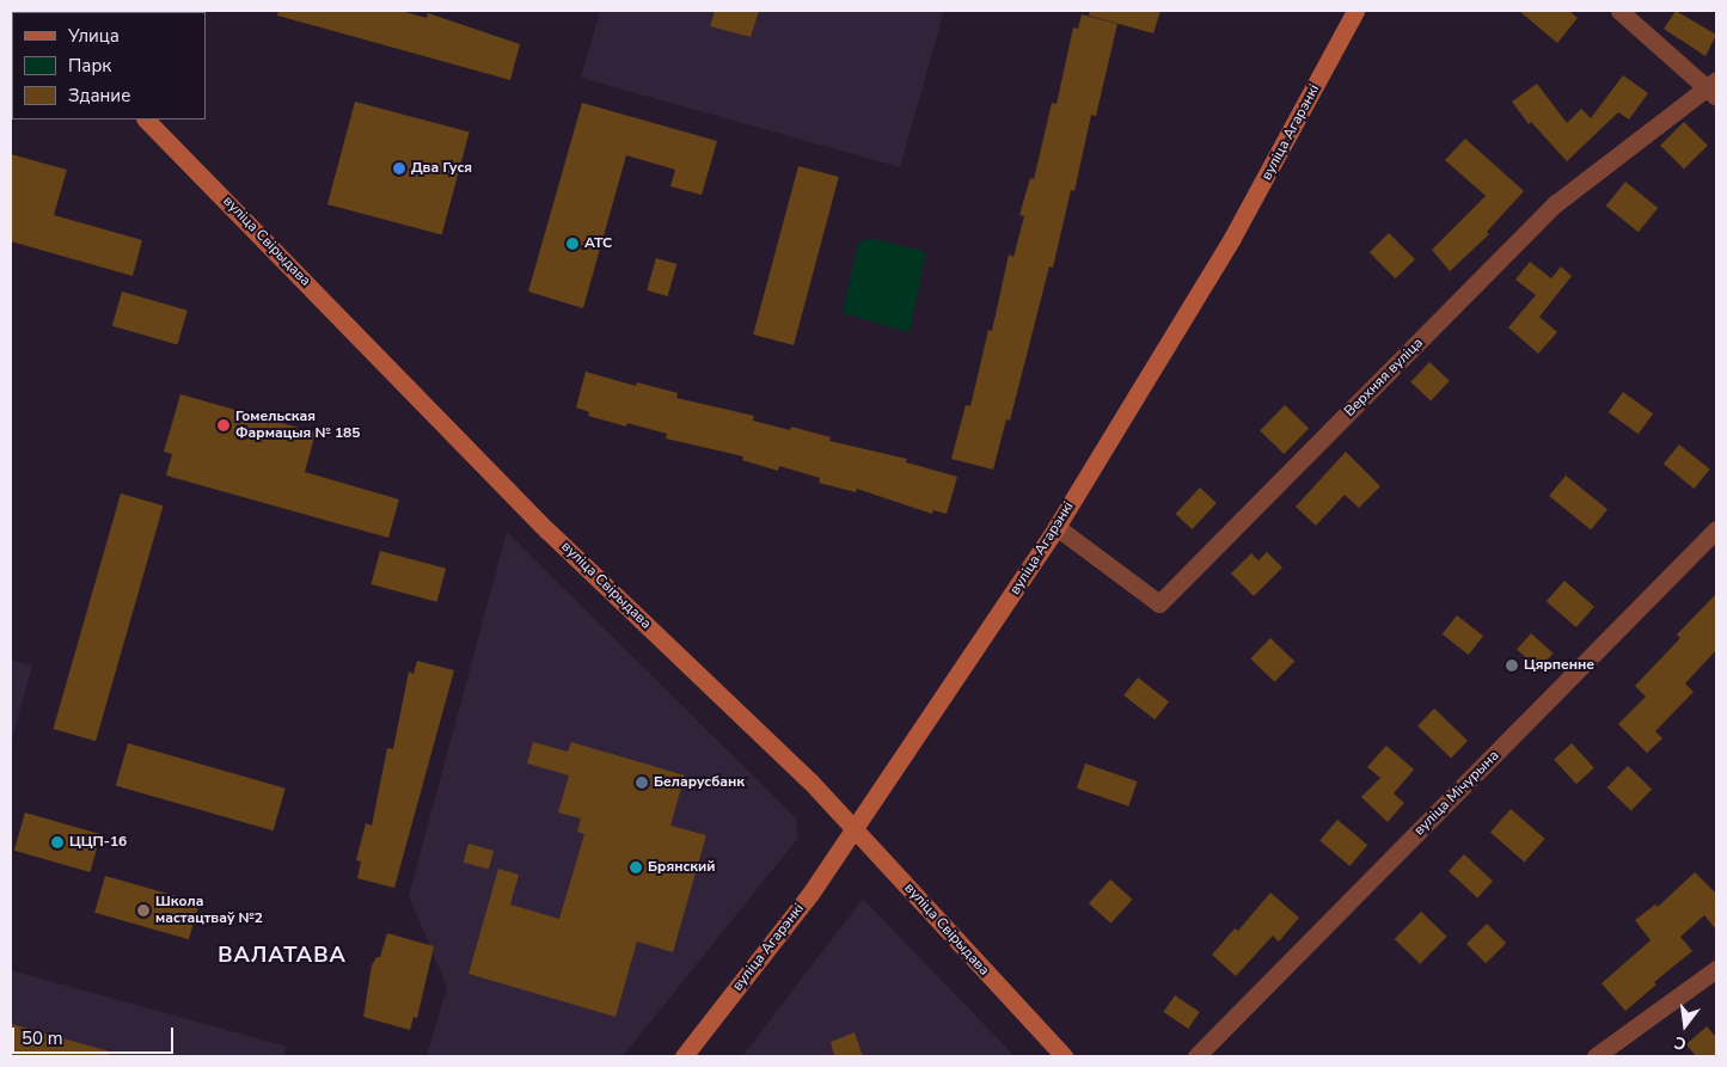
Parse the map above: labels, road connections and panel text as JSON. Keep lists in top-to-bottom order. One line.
{"streets":{"main road":["вуліца Агарэнкі","вуліца Свірыдава"],"street":["Верхняя вуліца","вуліца Мічурына"]},"crossings":[["вуліца Агарэнкі","вуліца Свірыдава"],["вуліца Агарэнкі","Верхняя вуліца"]],"districts":["ВАЛАТАВА"],"places":["Два Гуся","АТС","Гомельская Фармацыя № 185","Цярпенне","Беларусбанк","ЦЦП-16","Брянский","Школа мастацтваў №2"],"legend":["Улица","Парк","Здание"],"scale_bar":"50 m","north":"bottom"}
